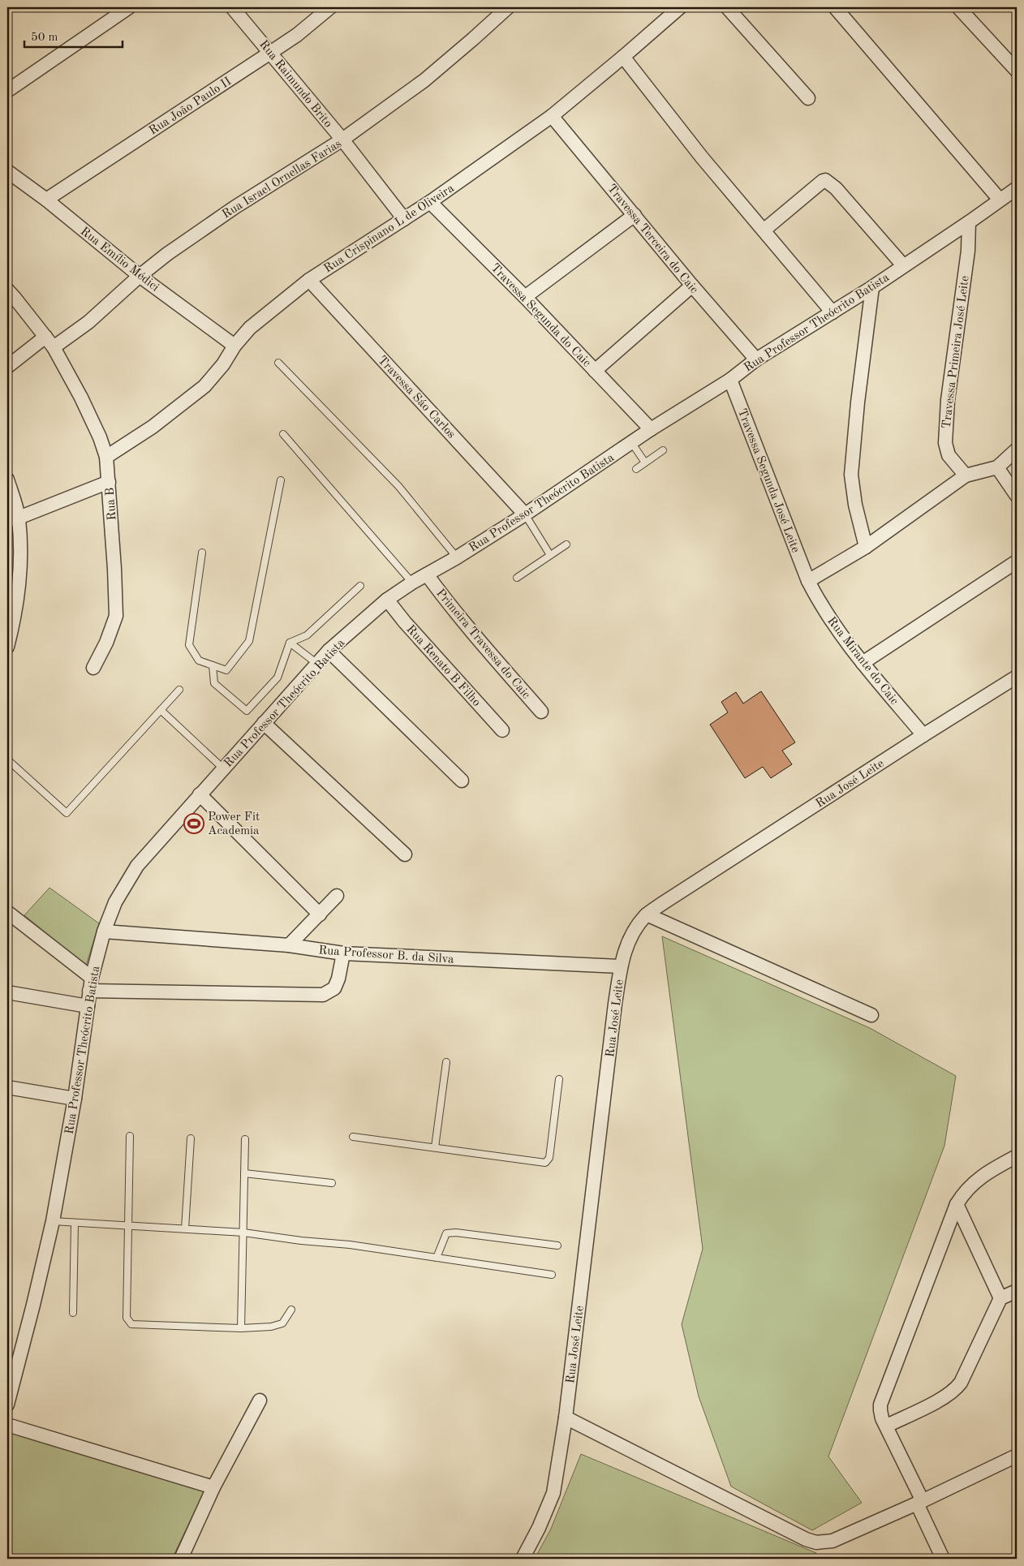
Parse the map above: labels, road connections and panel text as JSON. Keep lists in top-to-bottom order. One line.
{"streets":{"street":["Rua Raimundo Brito","Rua João Paulo II","Rua Israel Ornellas Farias","Rua Crispinano L de Oliveira","Travessa Terceira do Caic","Rua Emílio Médici","Travessa Segunda do Caic","Rua Professor Theócrito Batista","Travessa Primeira José Leite","Travessa Sáo Carlos","Travessa Segunda José Leite","Rua B","Primeira Travessa do Caic","Rua Mirante do Caic","Rua Renato B Filho","Rua José Leite","Rua Professor B. da Silva"]},"crossings":[["Rua Raimundo Brito","Rua João Paulo II"],["Rua Raimundo Brito","Rua Israel Ornellas Farias"],["Rua Raimundo Brito","Rua Crispinano L de Oliveira"],["Rua João Paulo II","Rua Emílio Médici"],["Rua Israel Ornellas Farias","Rua Emílio Médici"],["Rua Israel Ornellas Farias","Rua B"],["Rua Crispinano L de Oliveira","Travessa Terceira do Caic"],["Rua Crispinano L de Oliveira","Rua Emílio Médici"],["Rua Crispinano L de Oliveira","Travessa Segunda do Caic"],["Rua Crispinano L de Oliveira","Travessa Sáo Carlos"],["Rua Crispinano L de Oliveira","Rua B"],["Travessa Terceira do Caic","Rua Professor Theócrito Batista"],["Travessa Segunda do Caic","Rua Professor Theócrito Batista"],["Rua Professor Theócrito Batista","Travessa Primeira José Leite"],["Rua Professor Theócrito Batista","Travessa Sáo Carlos"],["Rua Professor Theócrito Batista","Travessa Segunda José Leite"],["Rua Professor Theócrito Batista","Primeira Travessa do Caic"],["Rua Professor Theócrito Batista","Rua Renato B Filho"],["Rua Professor Theócrito Batista","Rua Professor B. da Silva"],["Travessa Segunda José Leite","Rua Mirante do Caic"],["Rua Mirante do Caic","Rua José Leite"],["Rua José Leite","Rua Professor B. da Silva"]],"places":{"sports":["Power Fit Academia"]},"scale_bar":"50 m"}
